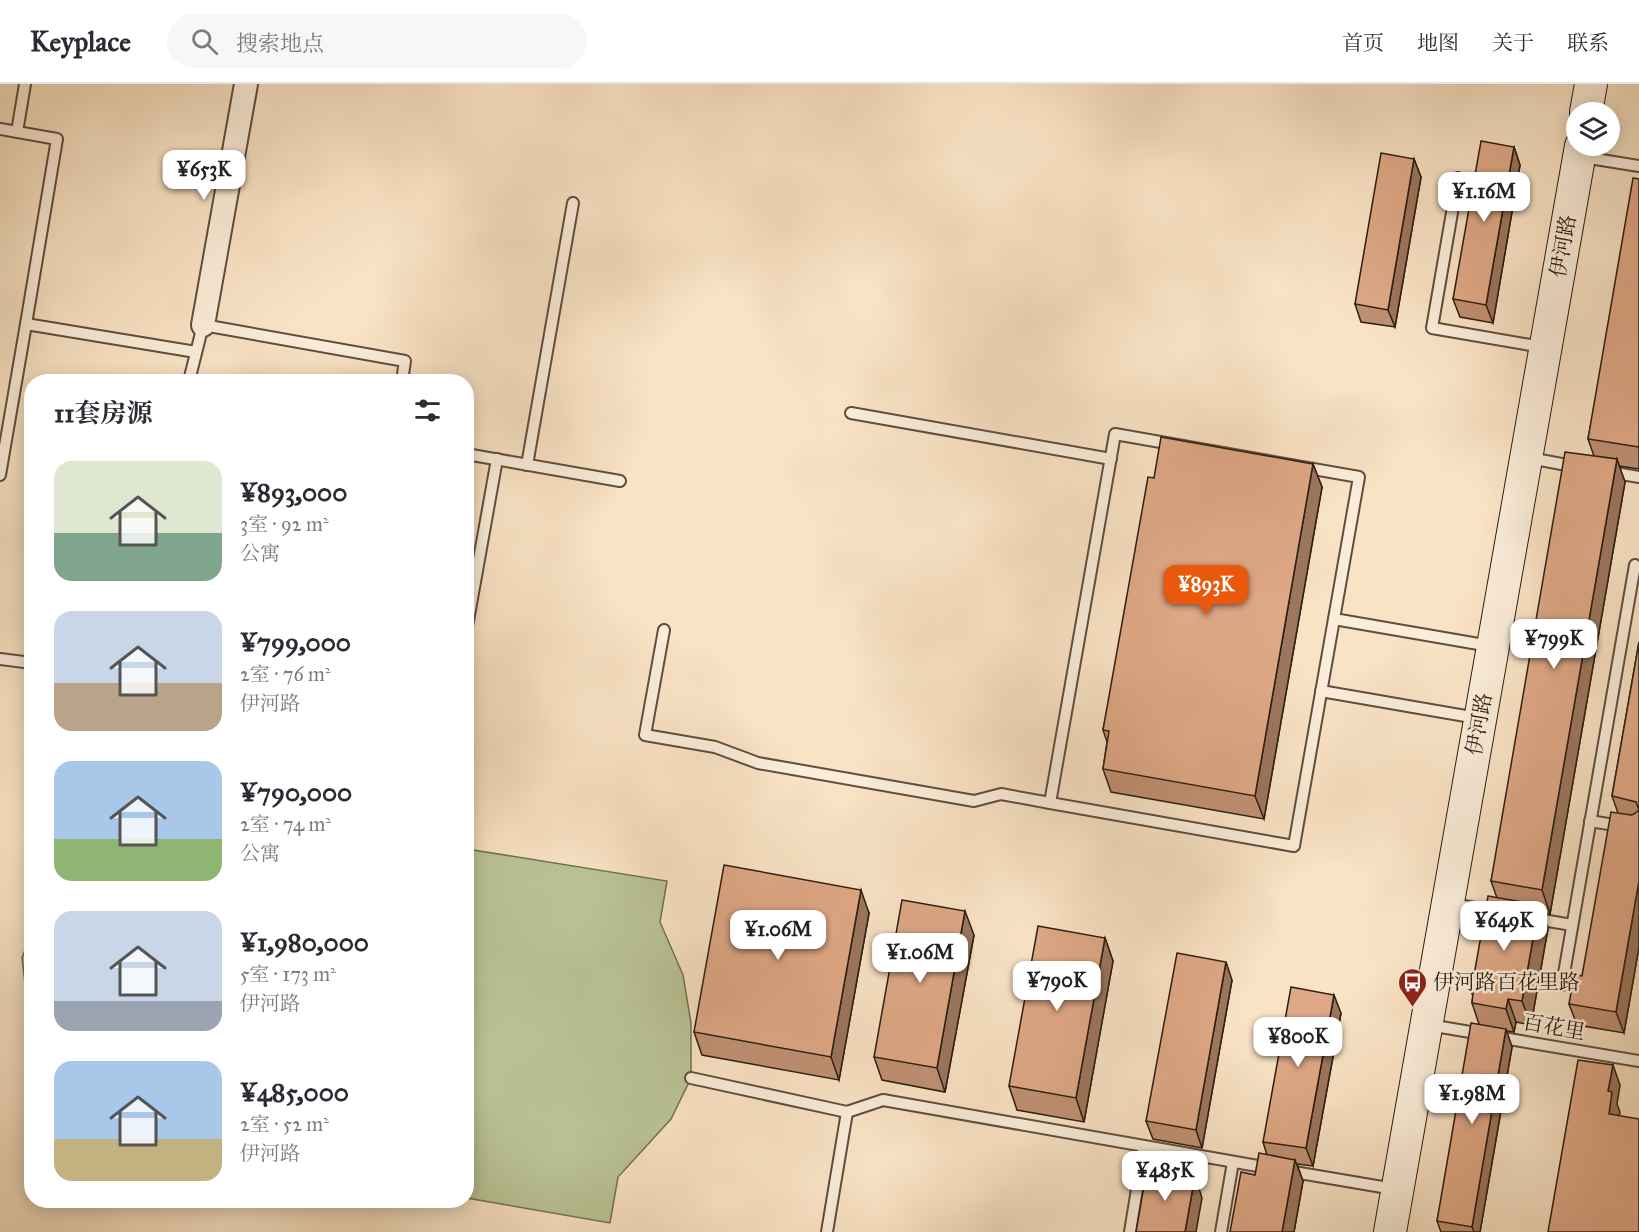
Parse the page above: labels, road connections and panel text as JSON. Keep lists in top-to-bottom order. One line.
{"streets":{"street":["伊河路"],"lane":["百花里"]},"crossings":[["伊河路","百花里"]],"places":{"bus stop":["伊河路百花里路"]},"page":{"header":"Keyplace","search":"搜索地点","nav":["首页","地图","关于","联系"],"price":["¥653K","¥1.16M","¥893K","¥799K","¥649K","¥1.06M","¥1.06M","¥790K","¥800K","¥1.98M","¥485K"],"heading":"11套房源","list":[{"name":"¥893,000","note":"3室 · 92 m² · 公寓"},{"name":"¥799,000","note":"2室 · 76 m² · 伊河路"},{"name":"¥790,000","note":"2室 · 74 m² · 公寓"},{"name":"¥1,980,000","note":"5室 · 173 m² · 伊河路"},{"name":"¥485,000","note":"2室 · 52 m² · 伊河路"}]}}
